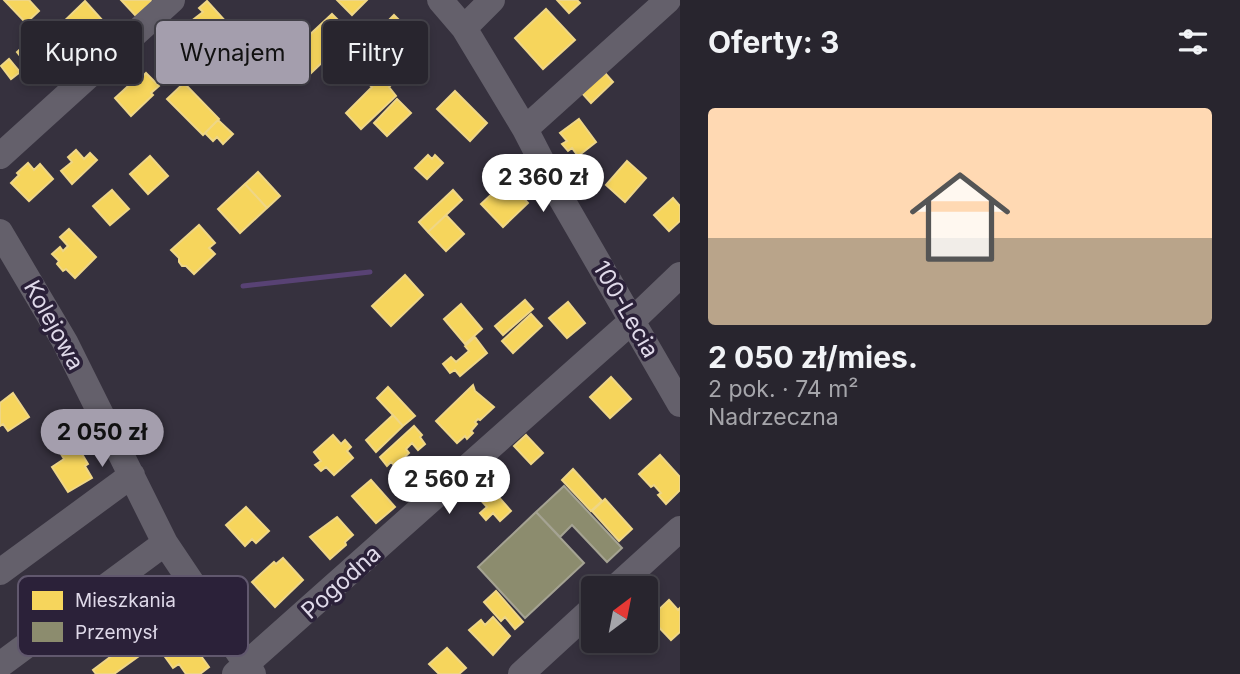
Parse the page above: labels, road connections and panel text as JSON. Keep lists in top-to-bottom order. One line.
{"streets":{"street":["100-Lecia","Kolejowa","Pogodna"]},"crossings":[["100-Lecia","Pogodna"],["Kolejowa","Pogodna"]],"legend":["Mieszkania","Przemysł"],"north":"top right","page":{"heading":"Oferty: 3","chip":["Kupno","Wynajem","Filtry"],"list":[{"name":"2 050 zł/mies.","note":"2 pok. · 74 m² · Nadrzeczna"}],"price":["2 360 zł","2 050 zł","2 560 zł"]}}
